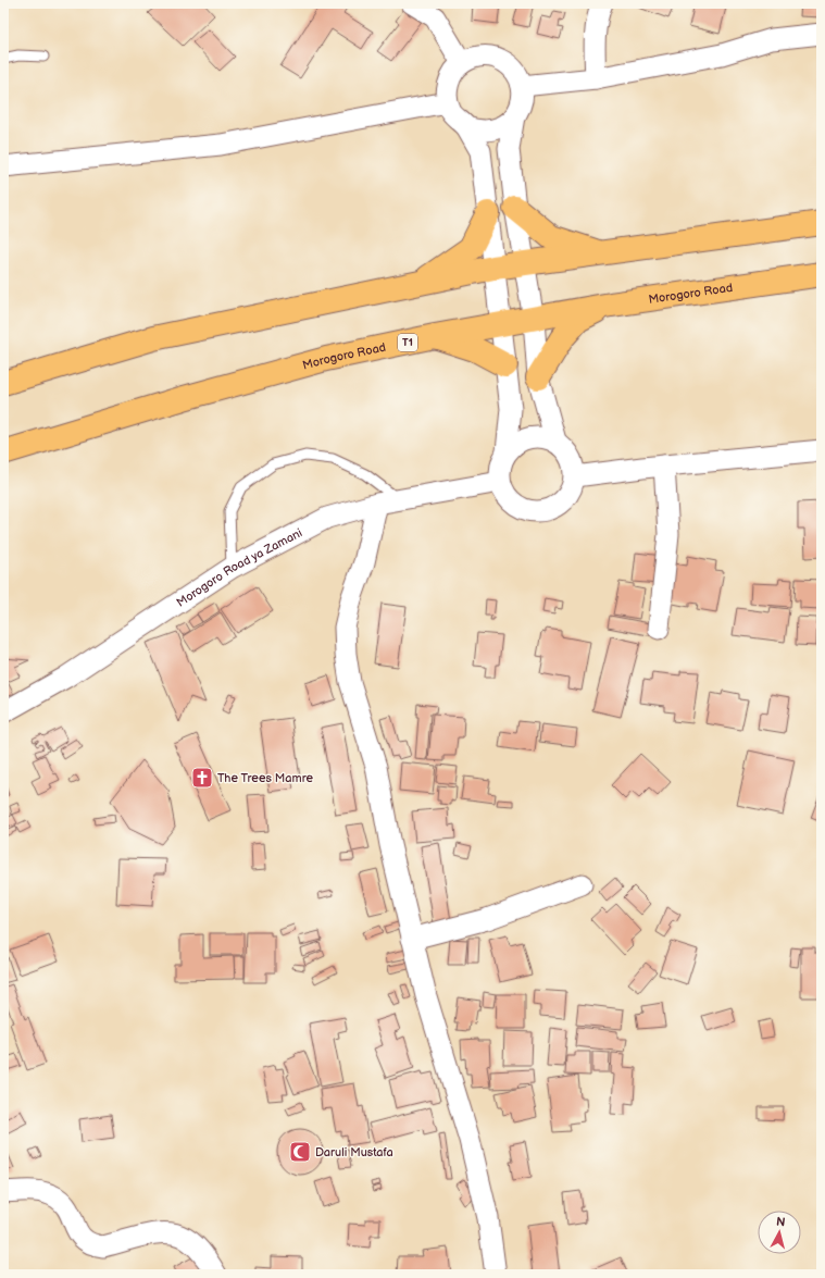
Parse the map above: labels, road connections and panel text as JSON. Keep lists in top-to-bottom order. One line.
{"streets":{"highway":["Morogoro Road","T1"],"street":["Morogoro Road ya Zamani"]},"places":{"church":["The Trees Mamre"],"mosque":["Daruli Mustafa"]},"north":"top"}
